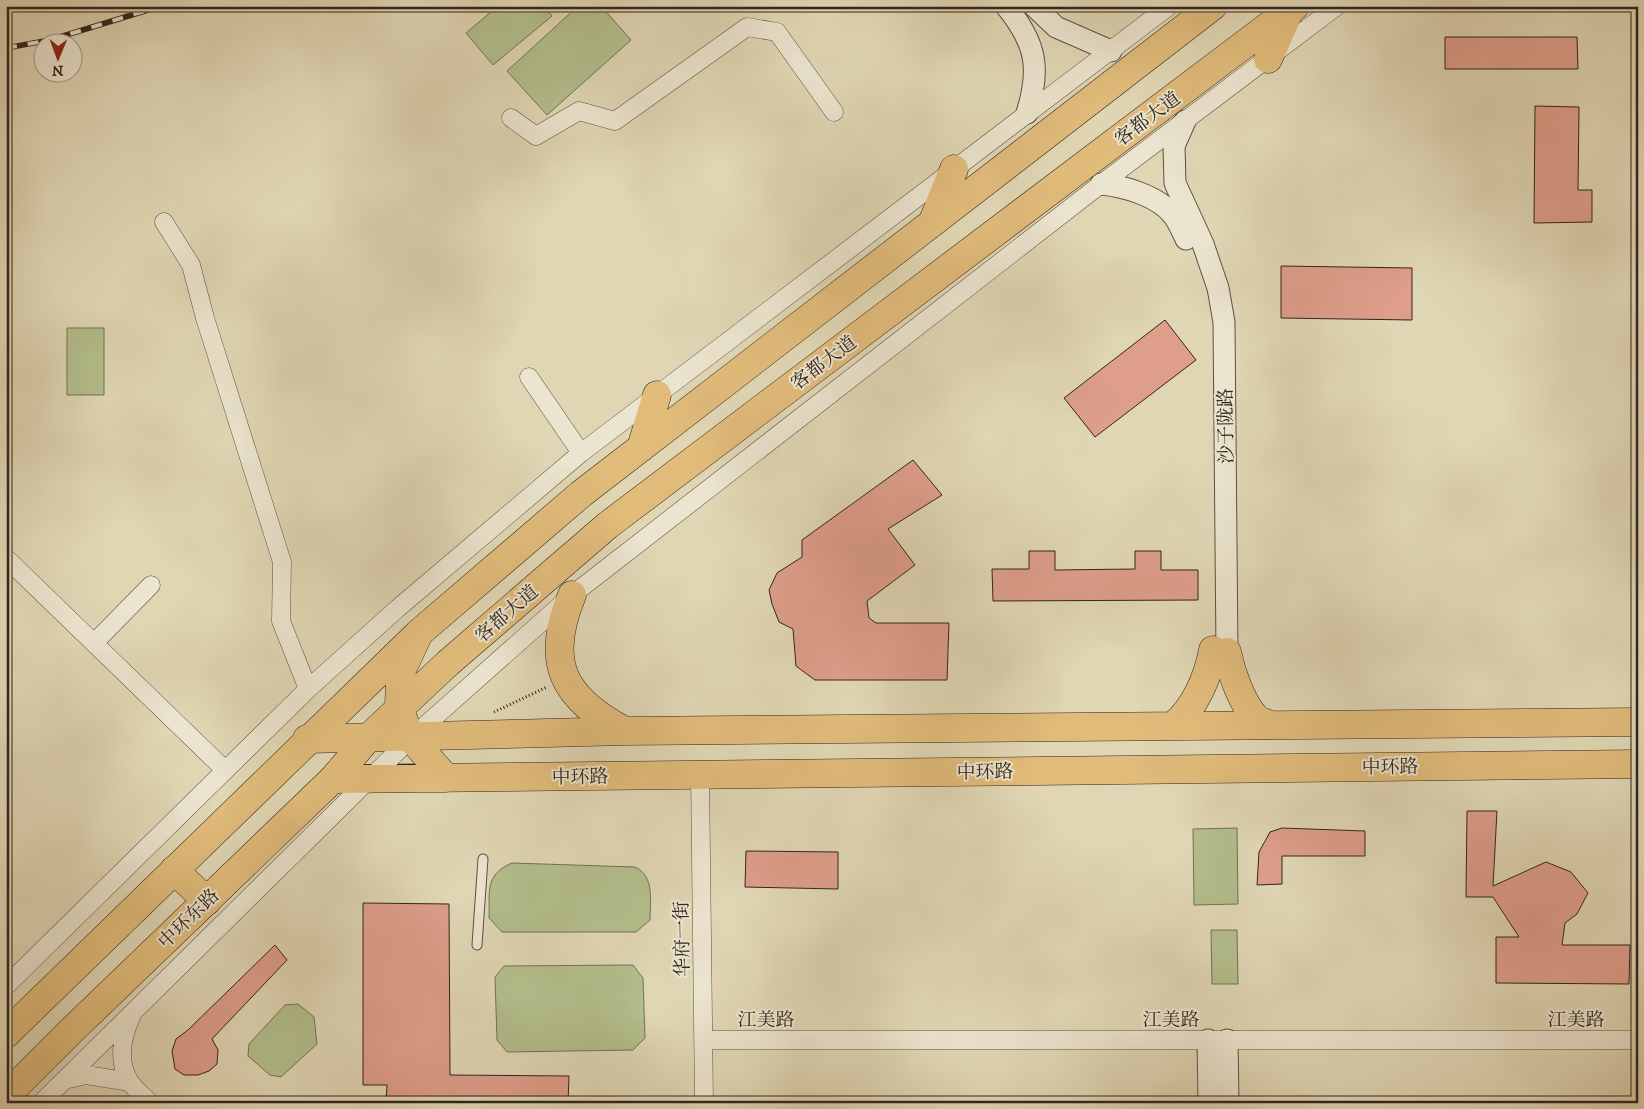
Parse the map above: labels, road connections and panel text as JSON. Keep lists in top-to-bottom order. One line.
{"streets":{"main road":["客都大道","中环路","中环东路"],"street":["沙子陇路","华府一街","江美路"]},"crossings":[["客都大道","中环东路"],["中环路","中环东路"],["中环路","华府一街"],["华府一街","江美路"]],"north":"bottom"}
